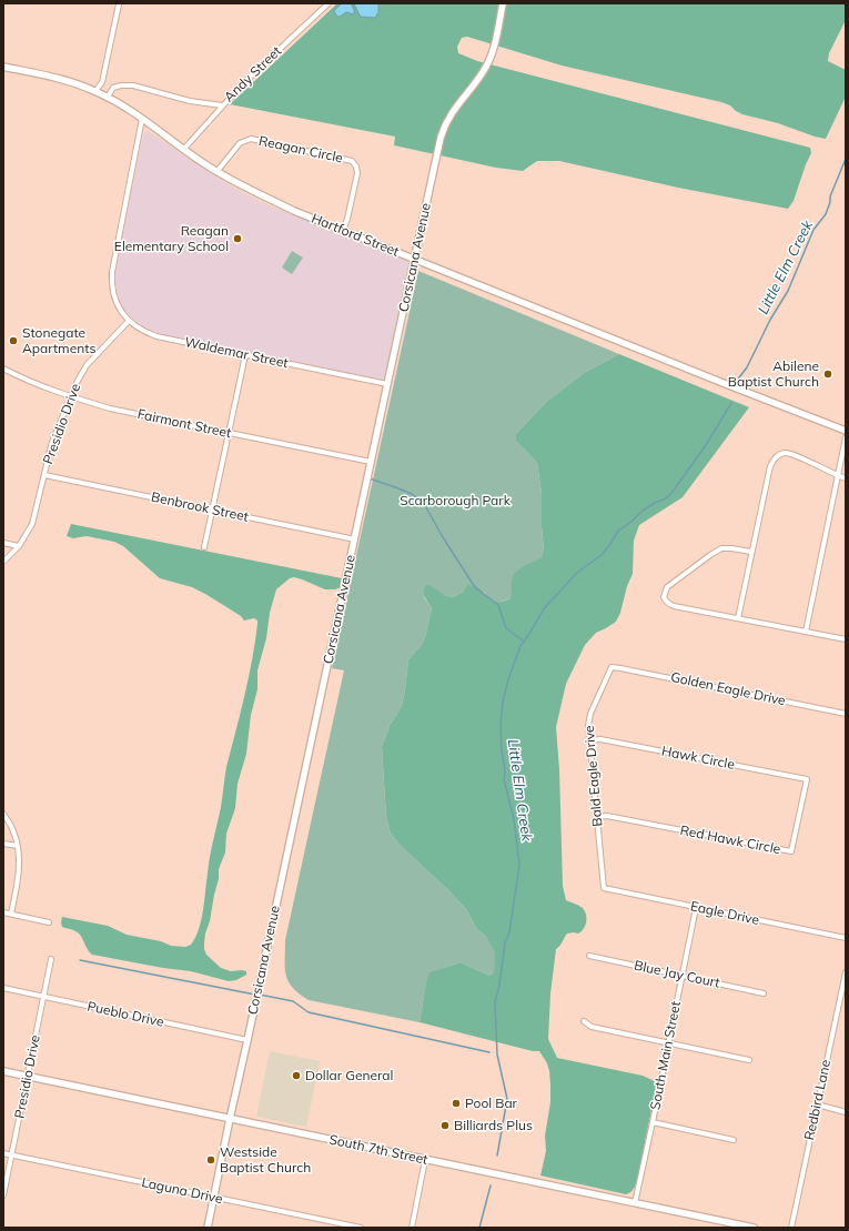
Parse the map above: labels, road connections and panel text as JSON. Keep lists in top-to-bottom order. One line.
{"streets":{"street":["Andy Street","Reagan Circle","Hartford Street","Corsicana Avenue","Waldemar Street","Presidio Drive","Fairmont Street","Benbrook Street","Golden Eagle Drive","Hawk Circle","Bald Eagle Drive","Red Hawk Circle","Eagle Drive","Blue Jay Court","Pueblo Drive","South Main Street","Redbird Lane","South 7th Street","Laguna Drive"]},"crossings":[["Andy Street","Hartford Street"],["Reagan Circle","Hartford Street"],["Hartford Street","Corsicana Avenue"],["Hartford Street","Waldemar Street"],["Corsicana Avenue","Waldemar Street"],["Corsicana Avenue","Fairmont Street"],["Corsicana Avenue","Benbrook Street"],["Corsicana Avenue","Pueblo Drive"],["Corsicana Avenue","South 7th Street"],["Corsicana Avenue","Laguna Drive"],["Waldemar Street","Presidio Drive"],["Presidio Drive","Fairmont Street"],["Presidio Drive","Benbrook Street"],["Presidio Drive","Pueblo Drive"],["Presidio Drive","South 7th Street"],["Presidio Drive","Laguna Drive"],["Golden Eagle Drive","Bald Eagle Drive"],["Hawk Circle","Bald Eagle Drive"],["Hawk Circle","Red Hawk Circle"],["Bald Eagle Drive","Red Hawk Circle"],["Bald Eagle Drive","Eagle Drive"],["Eagle Drive","South Main Street"],["Blue Jay Court","South Main Street"],["South Main Street","South 7th Street"]],"water":["Little Elm Creek"],"parks":["Scarborough Park"],"places":["Reagan Elementary School","Stonegate Apartments","Abilene Baptist Church","Dollar General","Pool Bar","Billiards Plus","Westside Baptist Church"]}
